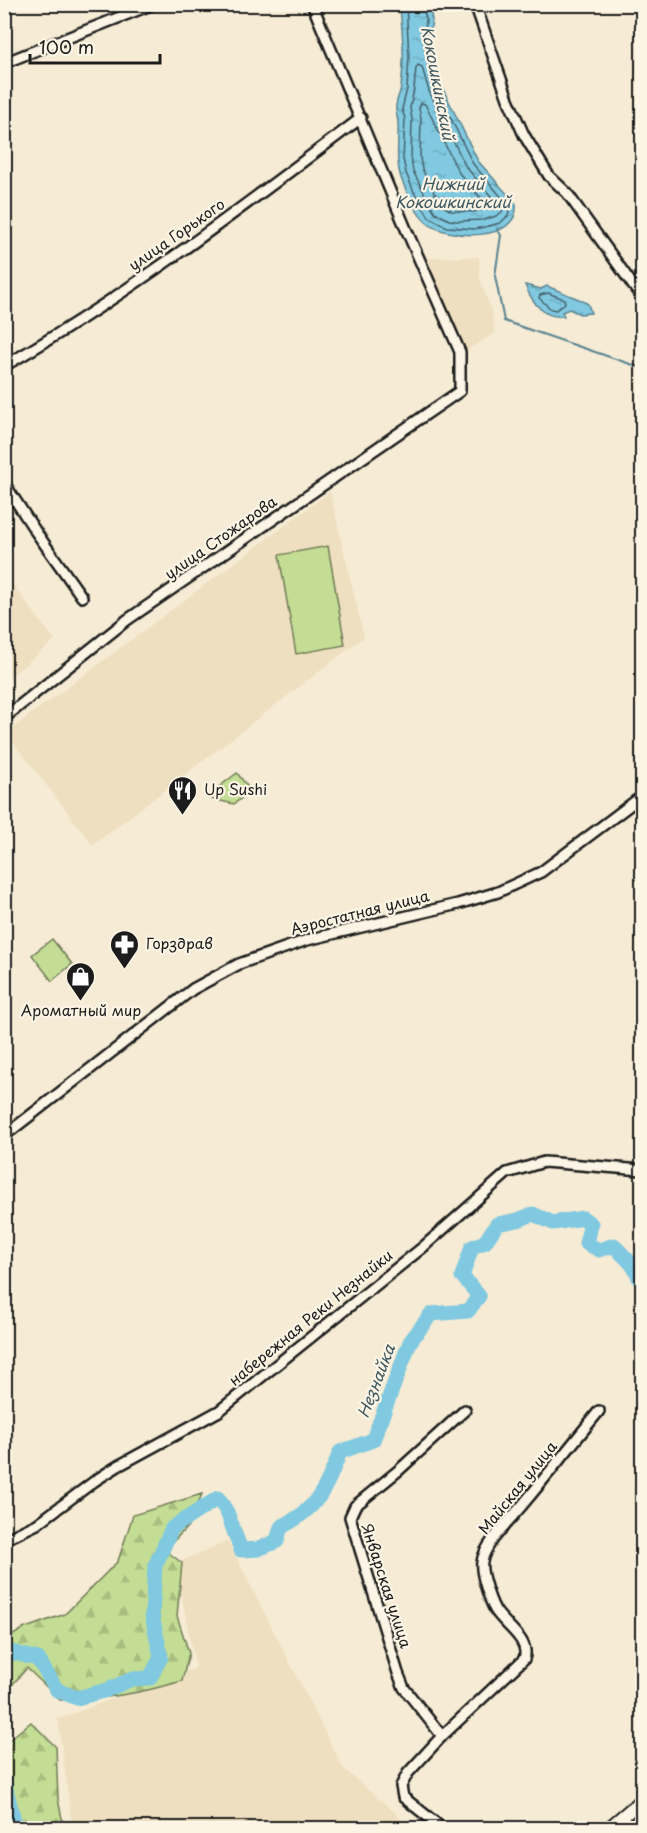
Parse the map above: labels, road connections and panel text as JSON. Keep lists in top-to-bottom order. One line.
{"streets":{"street":["улица Горького","улица Стожарова","Аэростатная улица","набережная Реки Незнайки","Майская улица","Январская улица"]},"crossings":[["улица Горького","улица Стожарова"],["Майская улица","Январская улица"]],"water":["Кокошкинский","Нижний Кокошкинский","Незнайка"],"places":{"restaurant":["Up Sushi"],"pharmacy":["Горздрав"],"shop":["Ароматный мир"]},"scale_bar":"100 m"}
